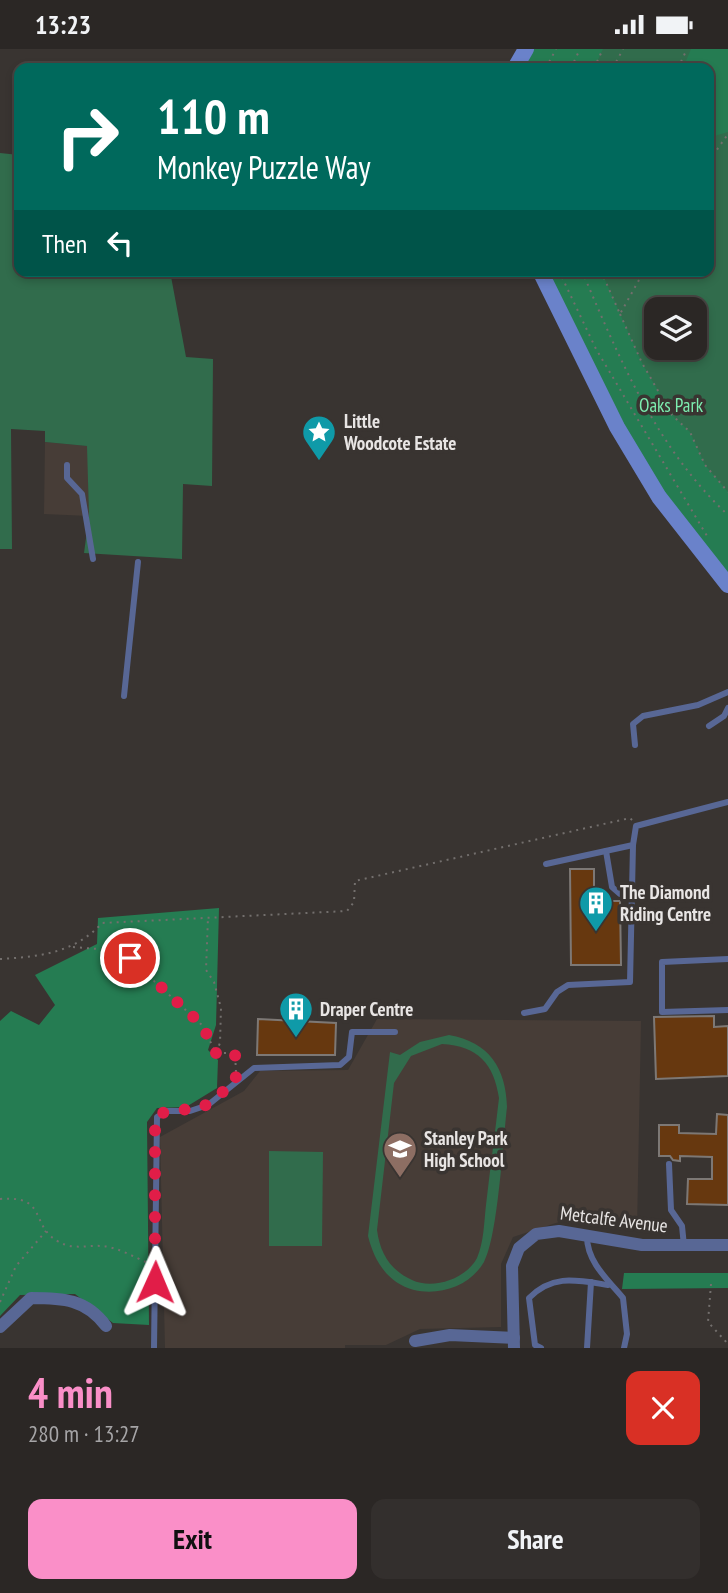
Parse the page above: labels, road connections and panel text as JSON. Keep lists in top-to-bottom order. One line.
{"streets":{"street":["Metcalfe Avenue"]},"parks":["Oaks Park"],"places":{"place":["Little Woodcote Estate"],"building":["The Diamond Riding Centre","Draper Centre"],"school or university":["Stanley Park High School"]},"page":{"status":"13:23","turn":["110 m","Monkey Puzzle Way"],"then":"Then","heading":["4 min","280 m · 13:27"],"buttons":["Exit","Share"]}}
